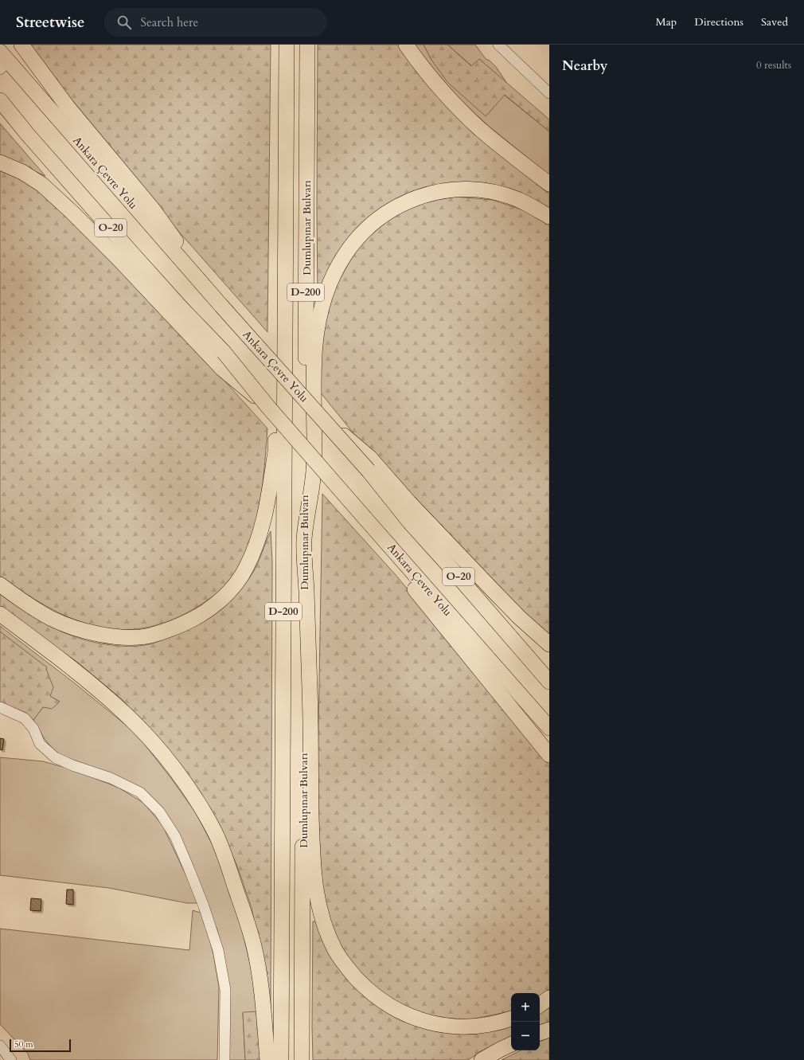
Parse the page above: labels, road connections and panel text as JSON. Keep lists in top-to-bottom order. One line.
{"streets":{"highway":["Ankara Çevre Yolu","O-20","Dumlupınar Bulvarı","D-200"]},"scale_bar":"50 m","page":{"header":"Streetwise","search":"Search here","nav":["Map","Directions","Saved"],"heading":["Nearby","0 results"],"map_buttons":["+","−"],"scale":"50 m"}}
